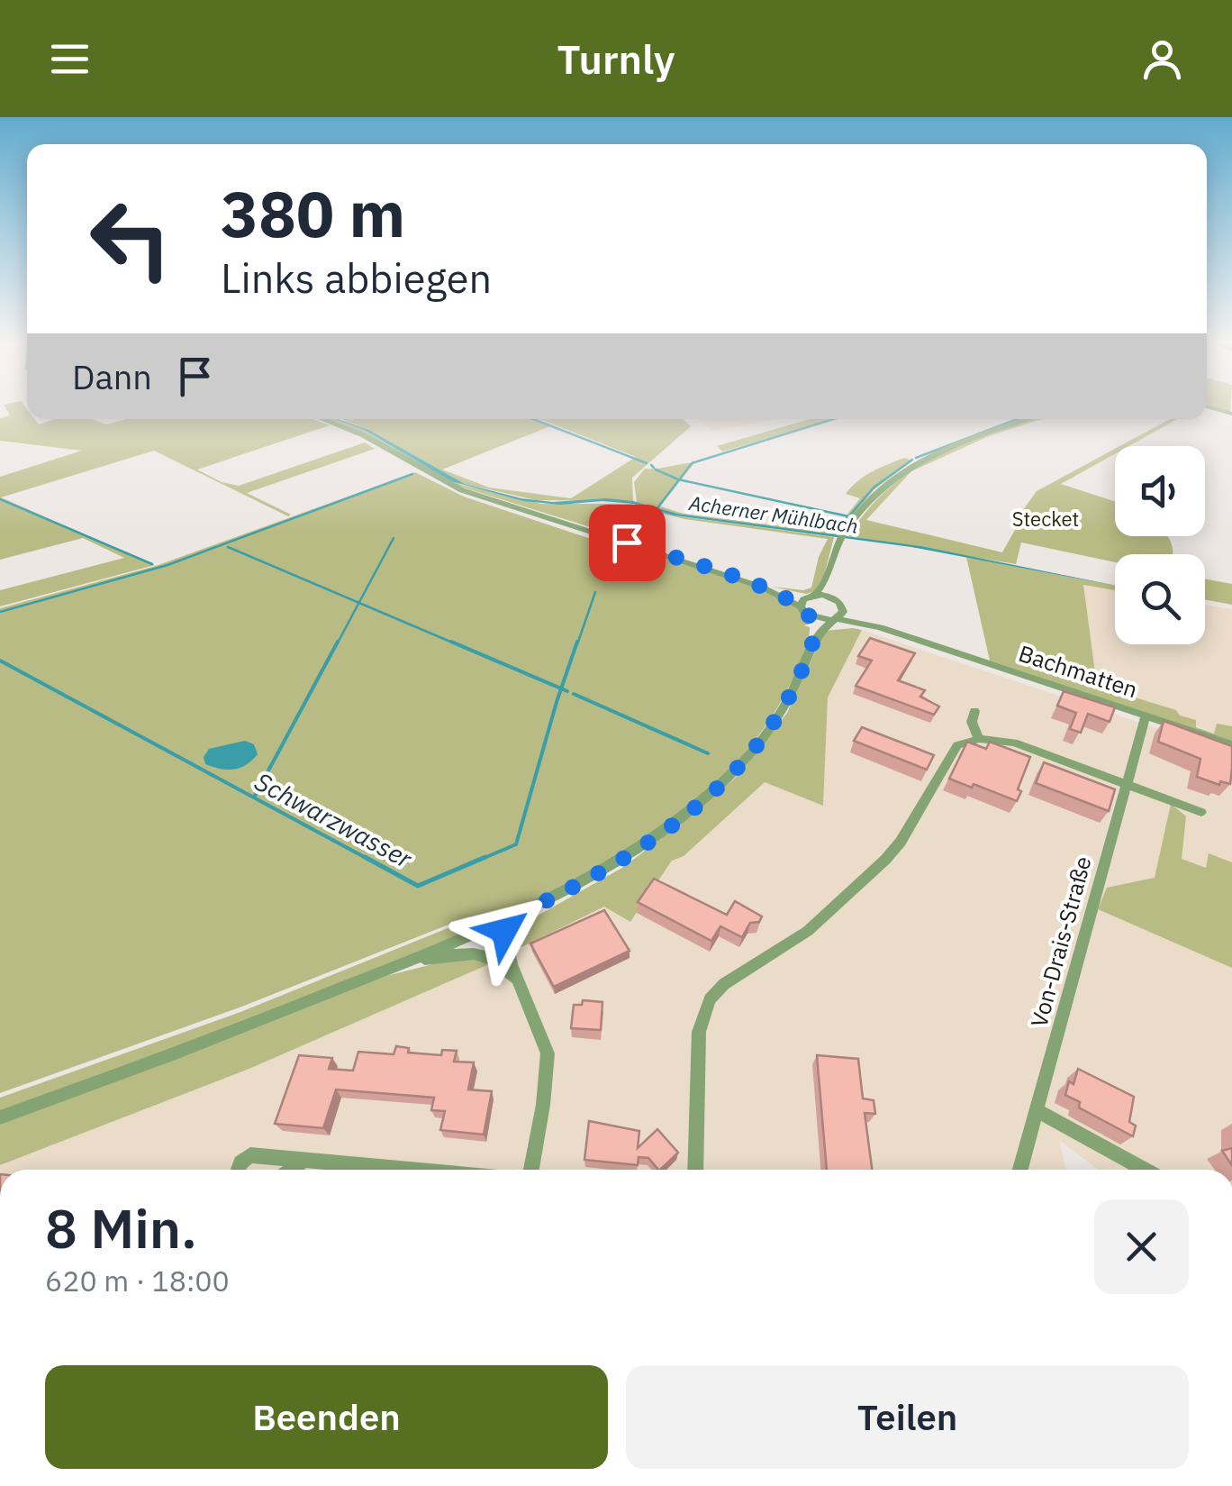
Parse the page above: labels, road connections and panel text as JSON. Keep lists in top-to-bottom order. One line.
{"streets":{"street":["Bachmatten","Von-Drais-Straße"]},"crossings":[["Bachmatten","Von-Drais-Straße"]],"water":["Acherner Mühlbach","Schwarzwasser"],"parks":["Stecket"],"page":{"header":"Turnly","turn":["380 m","Links abbiegen"],"then":"Dann","heading":["8 Min.","620 m · 18:00"],"buttons":["Beenden","Teilen"]}}
